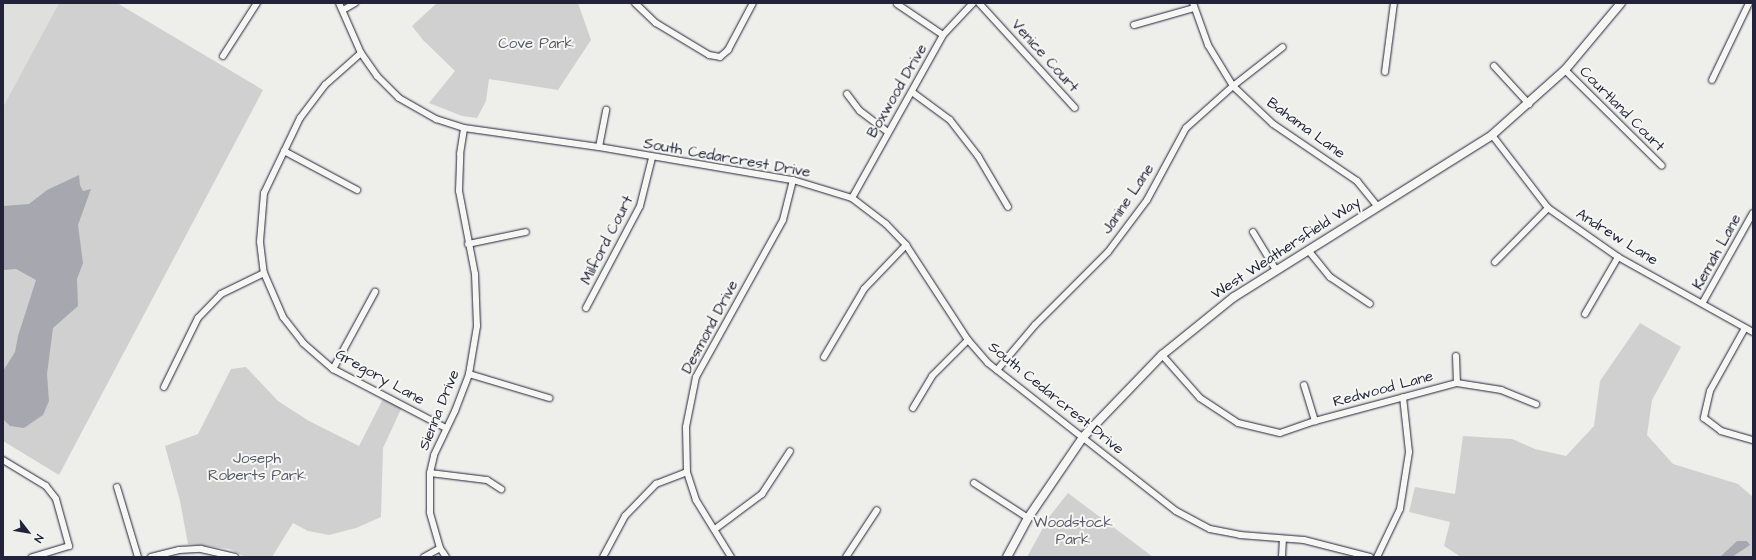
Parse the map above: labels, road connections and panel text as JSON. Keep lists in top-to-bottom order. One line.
{"streets":{"street":["Venice Court","Boxwood Drive","Courtland Court","Bahama Lane","South Cedarcrest Drive","Janine Lane","Andrew Lane","Milford Court","West Weathersfield Way","Kemah Lane","Desmond Drive","Gregory Lane","Redwood Lane","Sienna Drive"]},"crossings":[["Boxwood Drive","South Cedarcrest Drive"],["Courtland Court","West Weathersfield Way"],["Bahama Lane","Janine Lane"],["Bahama Lane","West Weathersfield Way"],["South Cedarcrest Drive","Janine Lane"],["South Cedarcrest Drive","Milford Court"],["South Cedarcrest Drive","West Weathersfield Way"],["South Cedarcrest Drive","Desmond Drive"],["South Cedarcrest Drive","Gregory Lane"],["South Cedarcrest Drive","Sienna Drive"],["Andrew Lane","West Weathersfield Way"],["Andrew Lane","Kemah Lane"],["West Weathersfield Way","Redwood Lane"],["Gregory Lane","Sienna Drive"]],"parks":["Cove Park","Joseph Roberts Park","Woodstock Park"],"north":"bottom right"}
